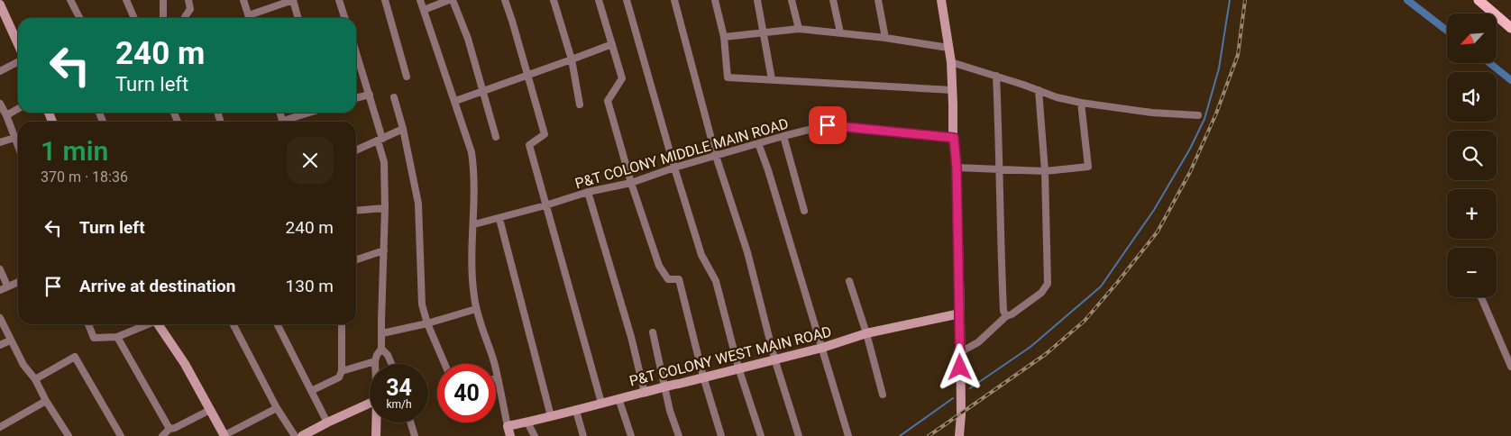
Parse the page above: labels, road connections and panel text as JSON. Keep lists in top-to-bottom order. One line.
{"streets":{"street":["P&T COLONY MIDDLE MAIN ROAD","P&T COLONY WEST MAIN ROAD"]},"north":"bottom left","page":{"map_buttons":["+","−"],"turn":["240 m","Turn left"],"heading":["1 min","370 m · 18:36"],"list":[{"name":"Turn left","value":"240 m"},{"name":"Arrive at destination","value":"130 m"}],"speed":"34 km/h","limit":"40"}}
